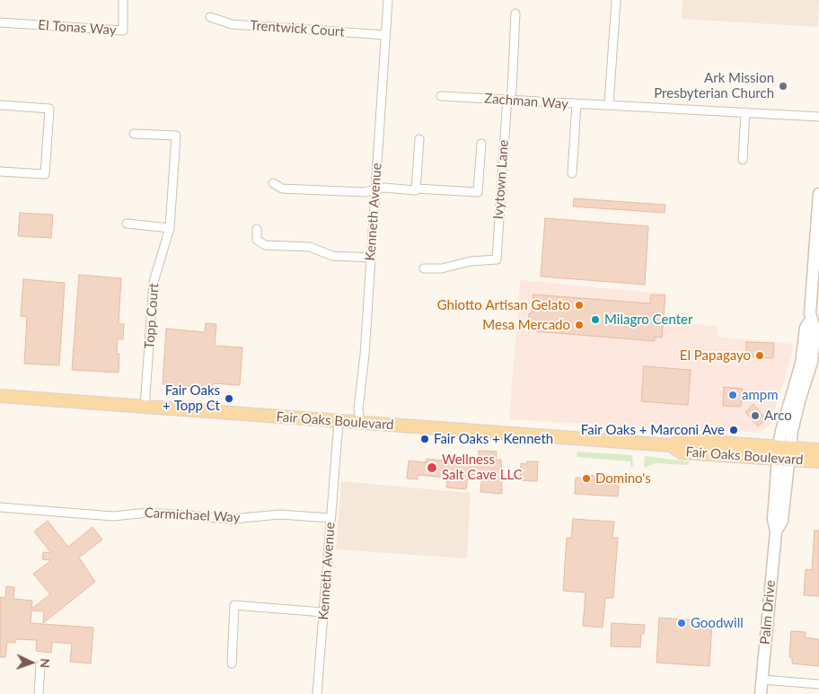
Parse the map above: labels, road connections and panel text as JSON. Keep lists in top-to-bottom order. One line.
{"streets":{"main road":["Fair Oaks Boulevard","Palm Drive"],"street":["El Tonas Way","Trentwick Court","Zachman Way","Ivytown Lane","Kenneth Avenue","Topp Court","Carmichael Way"]},"crossings":[["Trentwick Court","Kenneth Avenue"],["Zachman Way","Ivytown Lane"],["Kenneth Avenue","Fair Oaks Boulevard"],["Kenneth Avenue","Carmichael Way"],["Topp Court","Fair Oaks Boulevard"],["Fair Oaks Boulevard","Palm Drive"]],"places":["Ark Mission Presbyterian Church","Ghiotto Artisan Gelato","Milagro Center","Mesa Mercado","El Papagayo","ampm","Fair Oaks + Topp Ct","Arco","Fair Oaks + Marconi Ave","Fair Oaks + Kenneth","Wellness Salt Cave LLC","Domino's","Goodwill"],"north":"right"}
